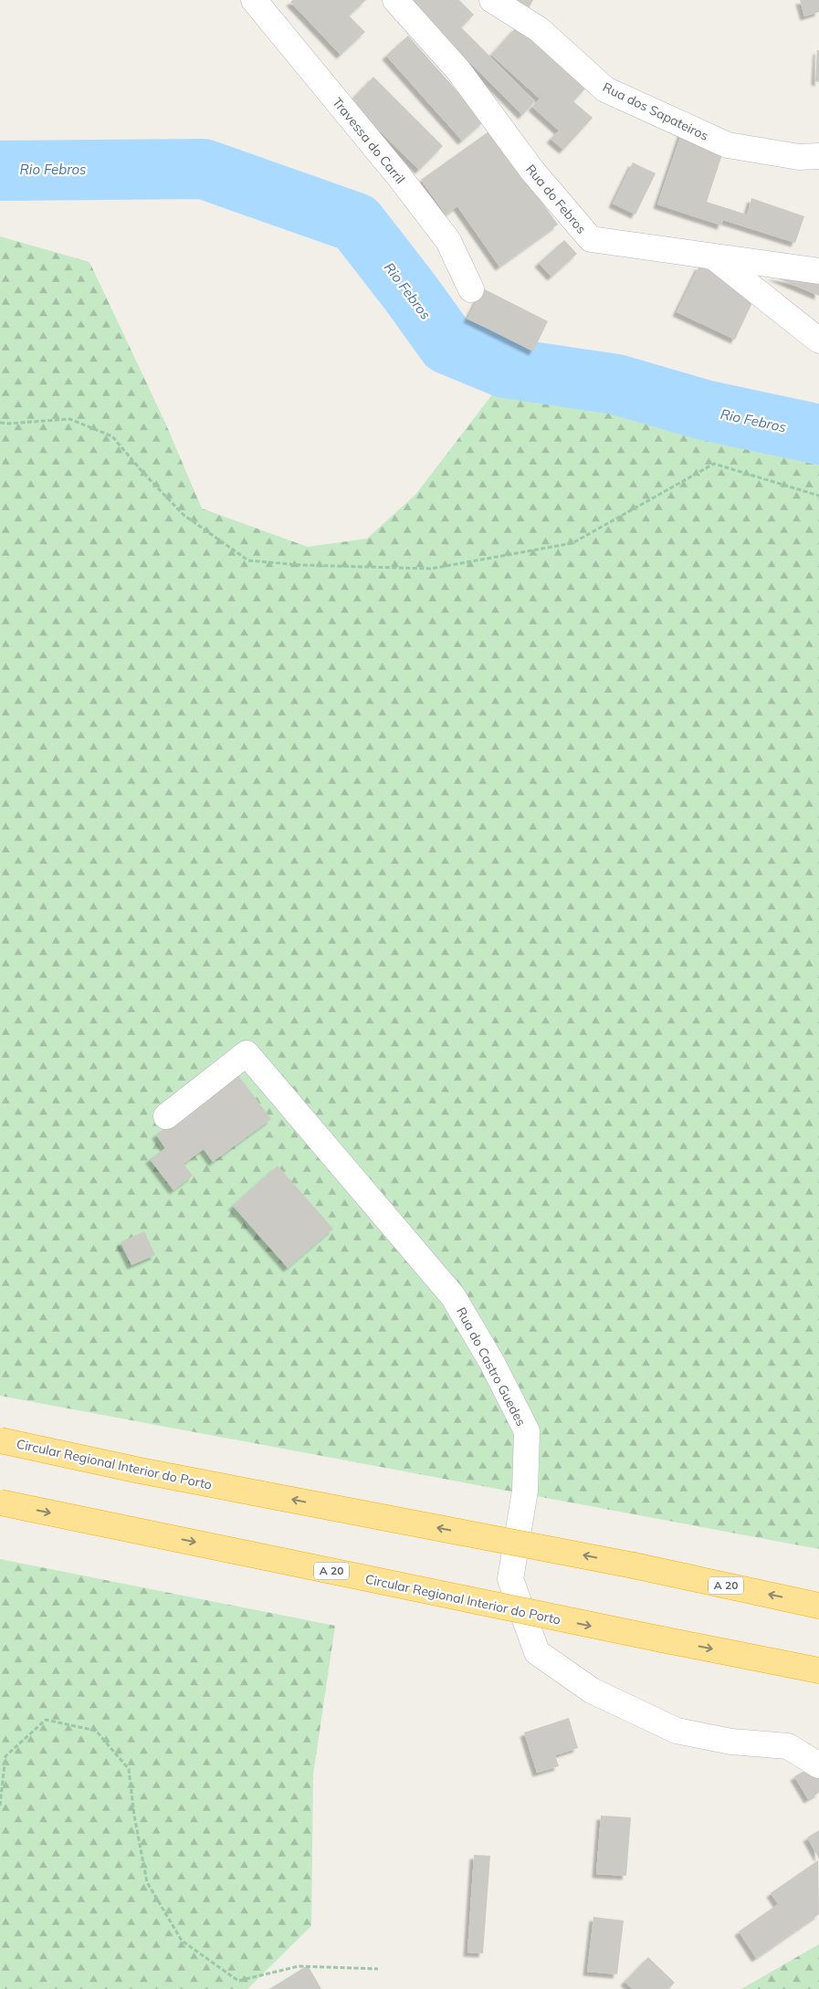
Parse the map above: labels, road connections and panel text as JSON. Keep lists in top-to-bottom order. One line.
{"streets":{"highway":["Circular Regional Interior do Porto","A 20"],"street":["Rua dos Sapateiros","Travessa do Carril","Rua do Febros","Rua do Castro Guedes"]},"water":["Rio Febros"]}
